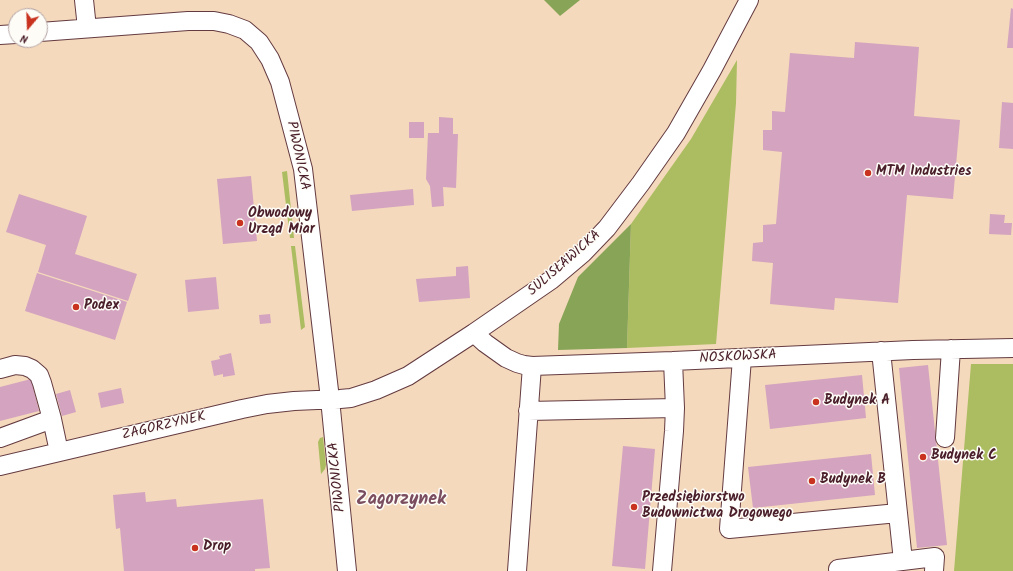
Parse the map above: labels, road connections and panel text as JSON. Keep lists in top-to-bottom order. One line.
{"streets":{"street":["PIWONICKA","SULISŁAWICKA","NOSKOWSKA","ZAGORZYNEK"]},"crossings":[["PIWONICKA","SULISŁAWICKA"],["PIWONICKA","ZAGORZYNEK"],["SULISŁAWICKA","NOSKOWSKA"],["SULISŁAWICKA","ZAGORZYNEK"]],"districts":["Zagorzynek"],"places":["MTM Industries","Obwodowy Urząd Miar","Podex","Budynek A","Budynek C","Budynek B","Przedsiębiorstwo Budownictwa Drogowego","Drop"],"north":"bottom"}
